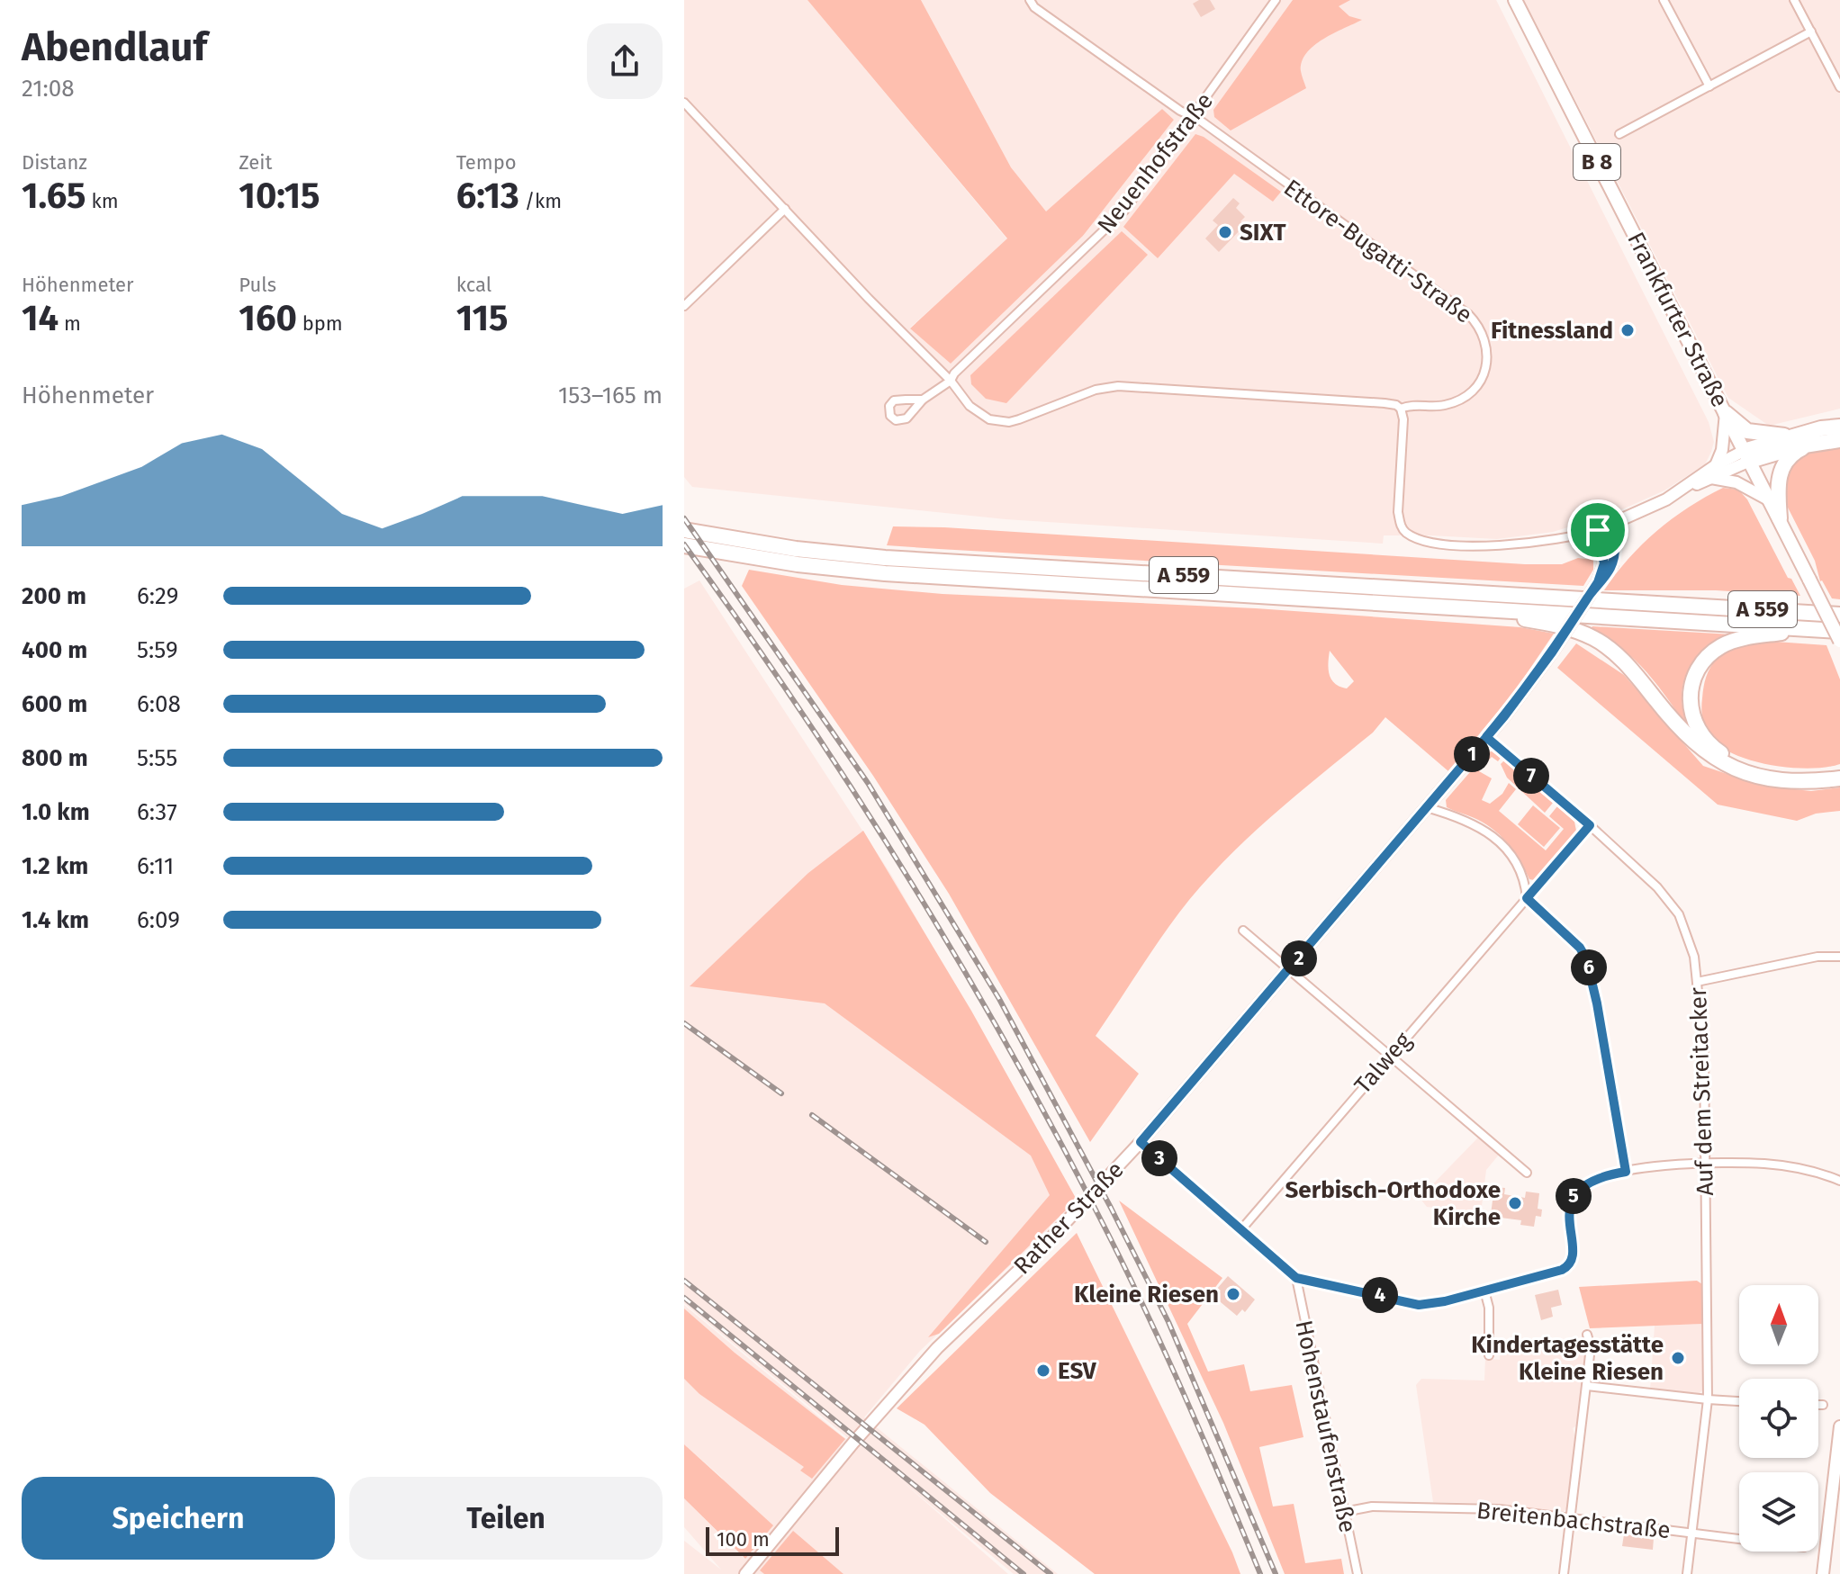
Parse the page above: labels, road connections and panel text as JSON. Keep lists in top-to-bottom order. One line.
{"streets":{"highway":["A 559"],"main road":["B 8","Frankfurter Straße"],"street":["Neuenhofstraße","Ettore-Bugatti-Straße","Talweg","Auf dem Streitacker","Rather Straße","Hohenstaufenstraße","Breitenbachstraße"]},"crossings":[["Neuenhofstraße","Ettore-Bugatti-Straße"],["Talweg","Auf dem Streitacker"],["Auf dem Streitacker","Rather Straße"],["Auf dem Streitacker","Breitenbachstraße"],["Hohenstaufenstraße","Breitenbachstraße"]],"places":["SIXT","Fitnessland","Serbisch-Orthodoxe Kirche","Kleine Riesen","Kindertagesstätte Kleine Riesen","ESV"],"scale_bar":"100 m","north":"top","page":{"heading":["Abendlauf","21:08"],"stats":[["Distanz","1.65 km"],["Zeit","10:15"],["Tempo","6:13 /km"],["Höhenmeter","14 m"],["Puls","160 bpm"],["kcal","115"]],"chart":["Höhenmeter","153–165 m"],"list":[{"name":"200 m","note":"6:29"},{"name":"400 m","note":"5:59"},{"name":"600 m","note":"6:08"},{"name":"800 m","note":"5:55"},{"name":"1.0 km","note":"6:37"},{"name":"1.2 km","note":"6:11"},{"name":"1.4 km","note":"6:09"}],"pins":["1","7","2","6","3","5","4"],"buttons":["Speichern","Teilen"],"scale":"100 m"}}
